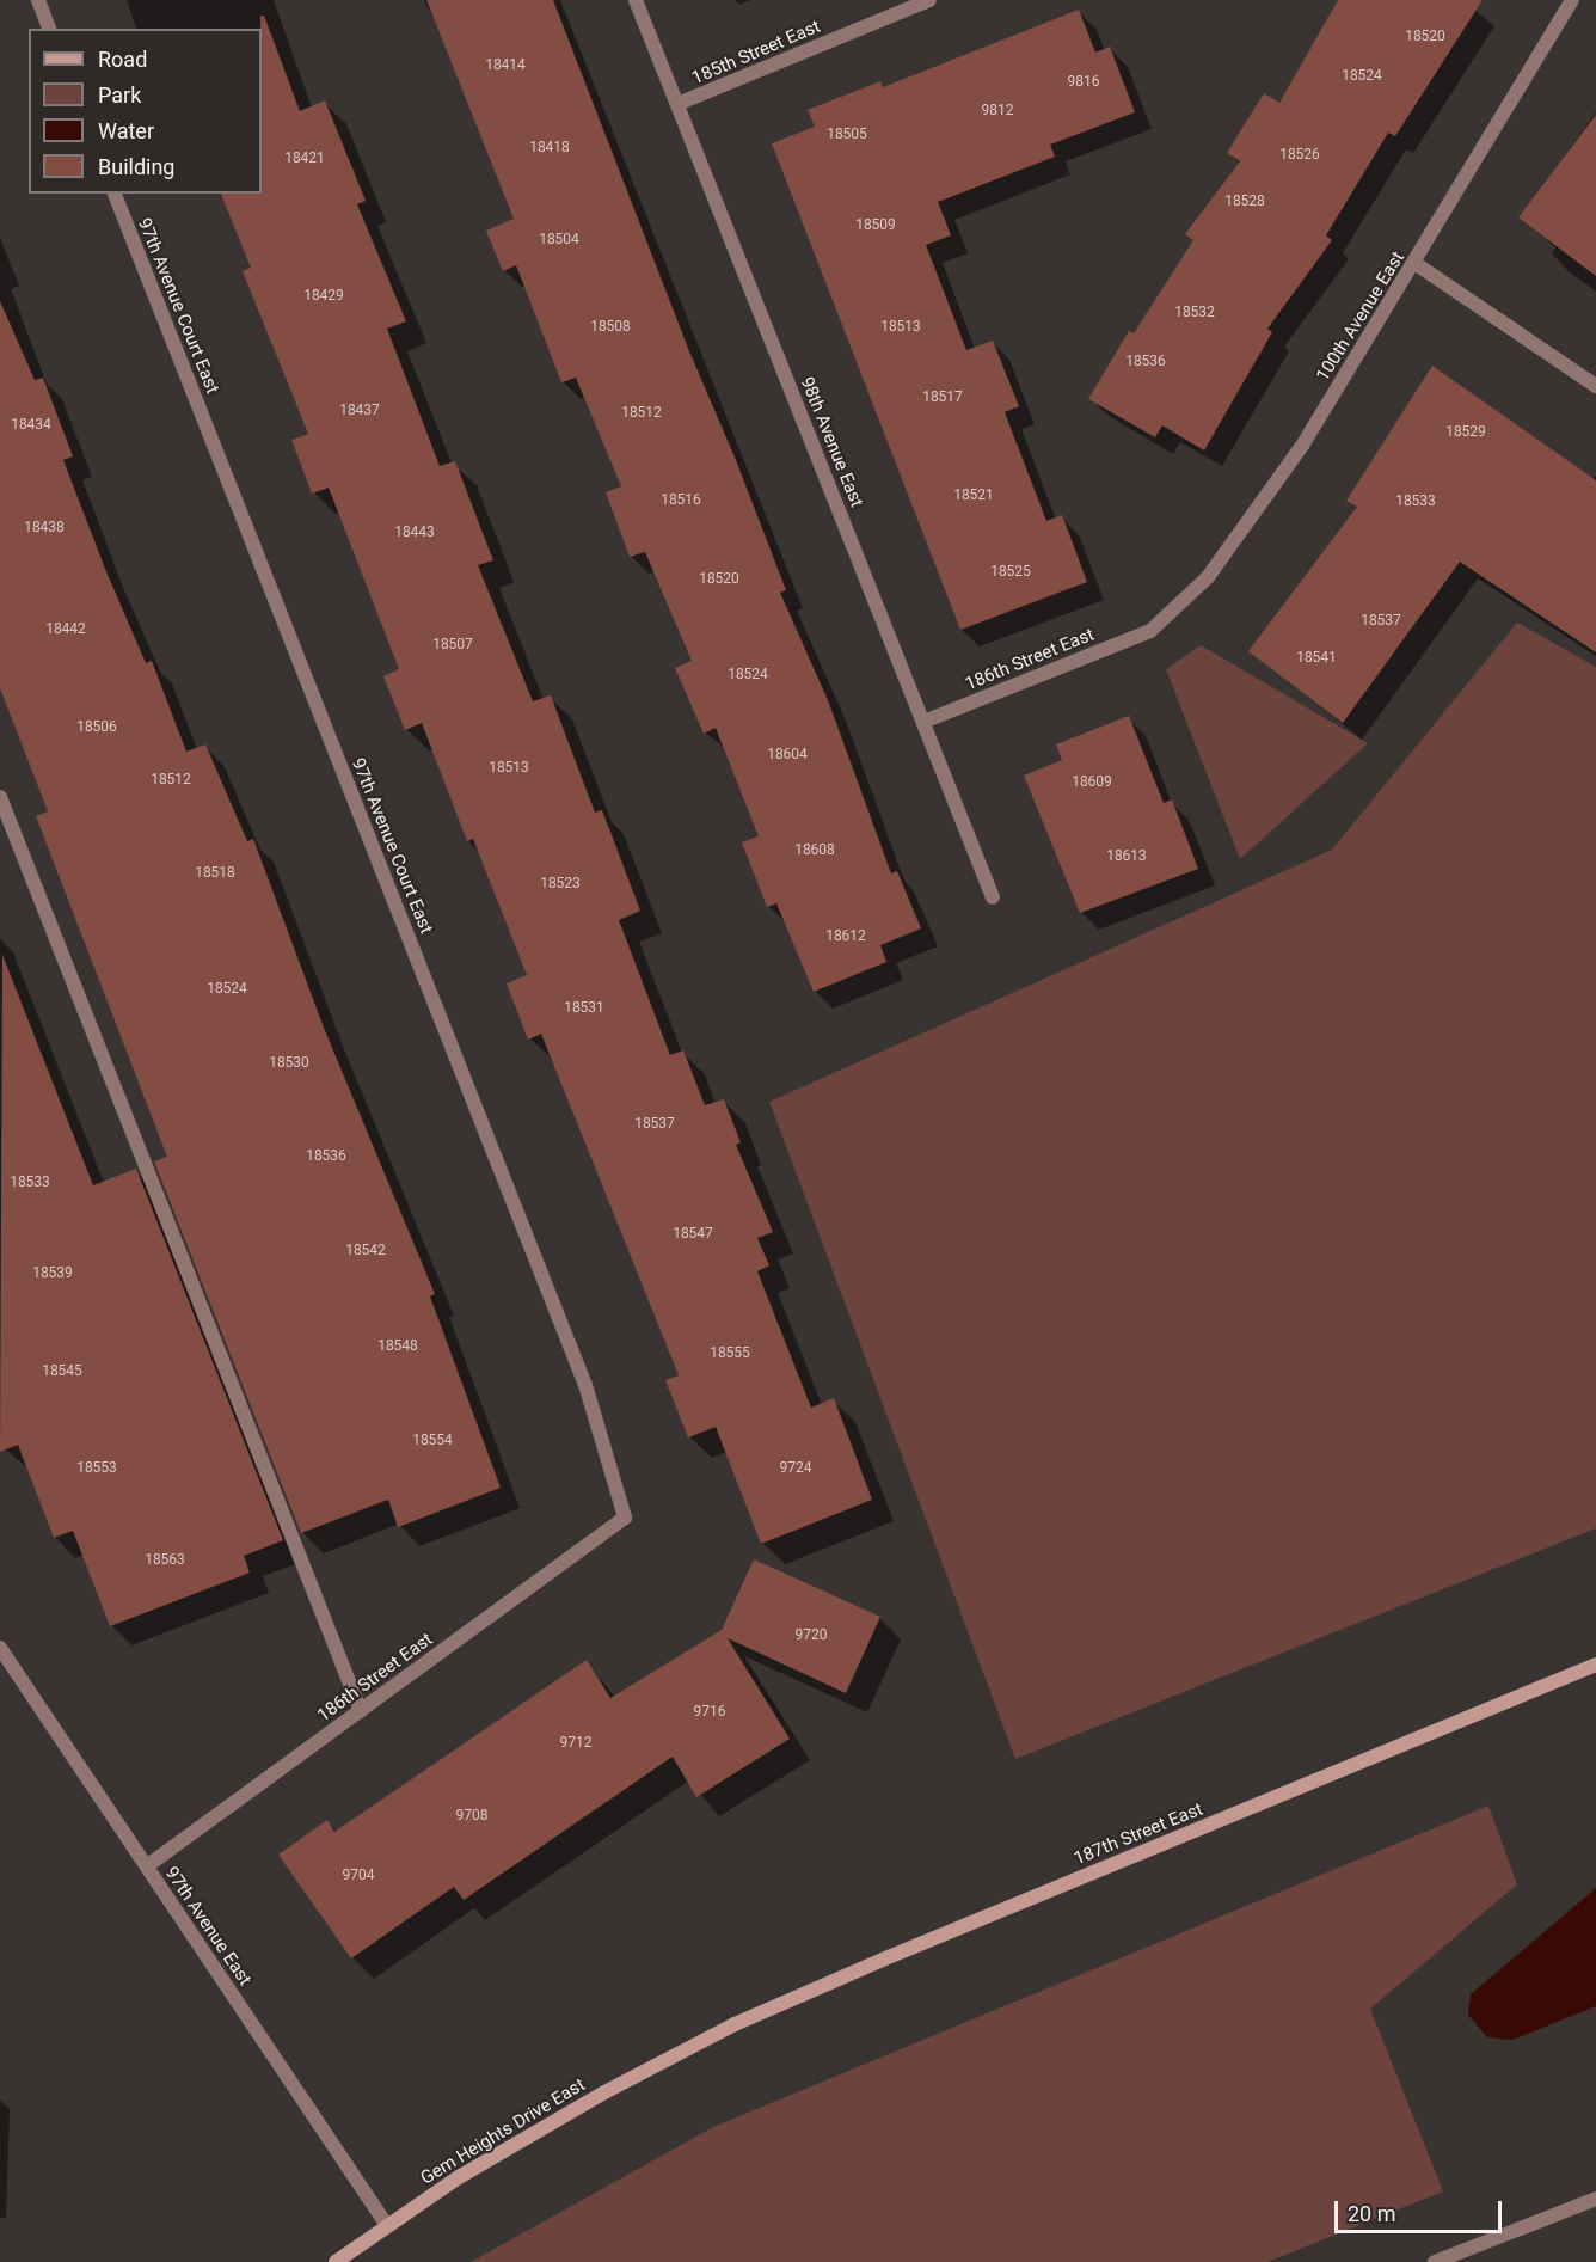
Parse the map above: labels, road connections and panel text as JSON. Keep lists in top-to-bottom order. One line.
{"streets":{"street":["185th Street East","97th Avenue Court East","100th Avenue East","98th Avenue East","186th Street East","187th Street East","97th Avenue East","Gem Heights Drive East"]},"crossings":[["185th Street East","98th Avenue East"],["97th Avenue Court East","186th Street East"],["100th Avenue East","186th Street East"],["98th Avenue East","186th Street East"],["186th Street East","97th Avenue East"],["187th Street East","Gem Heights Drive East"],["97th Avenue East","Gem Heights Drive East"]],"house_numbers":["18520","18414","18524","9816","9812","18505","18418","18526","18421","18528","18509","18504","18429","18532","18508","18513","18536","18517","18437","18512","18434","18529","18521","18516","18533","18438","18443","18525","18520","18537","18442","18507","18541","18524","18506","18604","18513","18512","18609","18608","18613","18518","18523","18612","18524","18531","18530","18537","18536","18533","18547","18542","18539","18548","18555","18545","18554","18553","9724","18563","9720","9716","9712","9708","9704"],"legend":["Road","Park","Water","Building"],"scale_bar":"20 m"}
